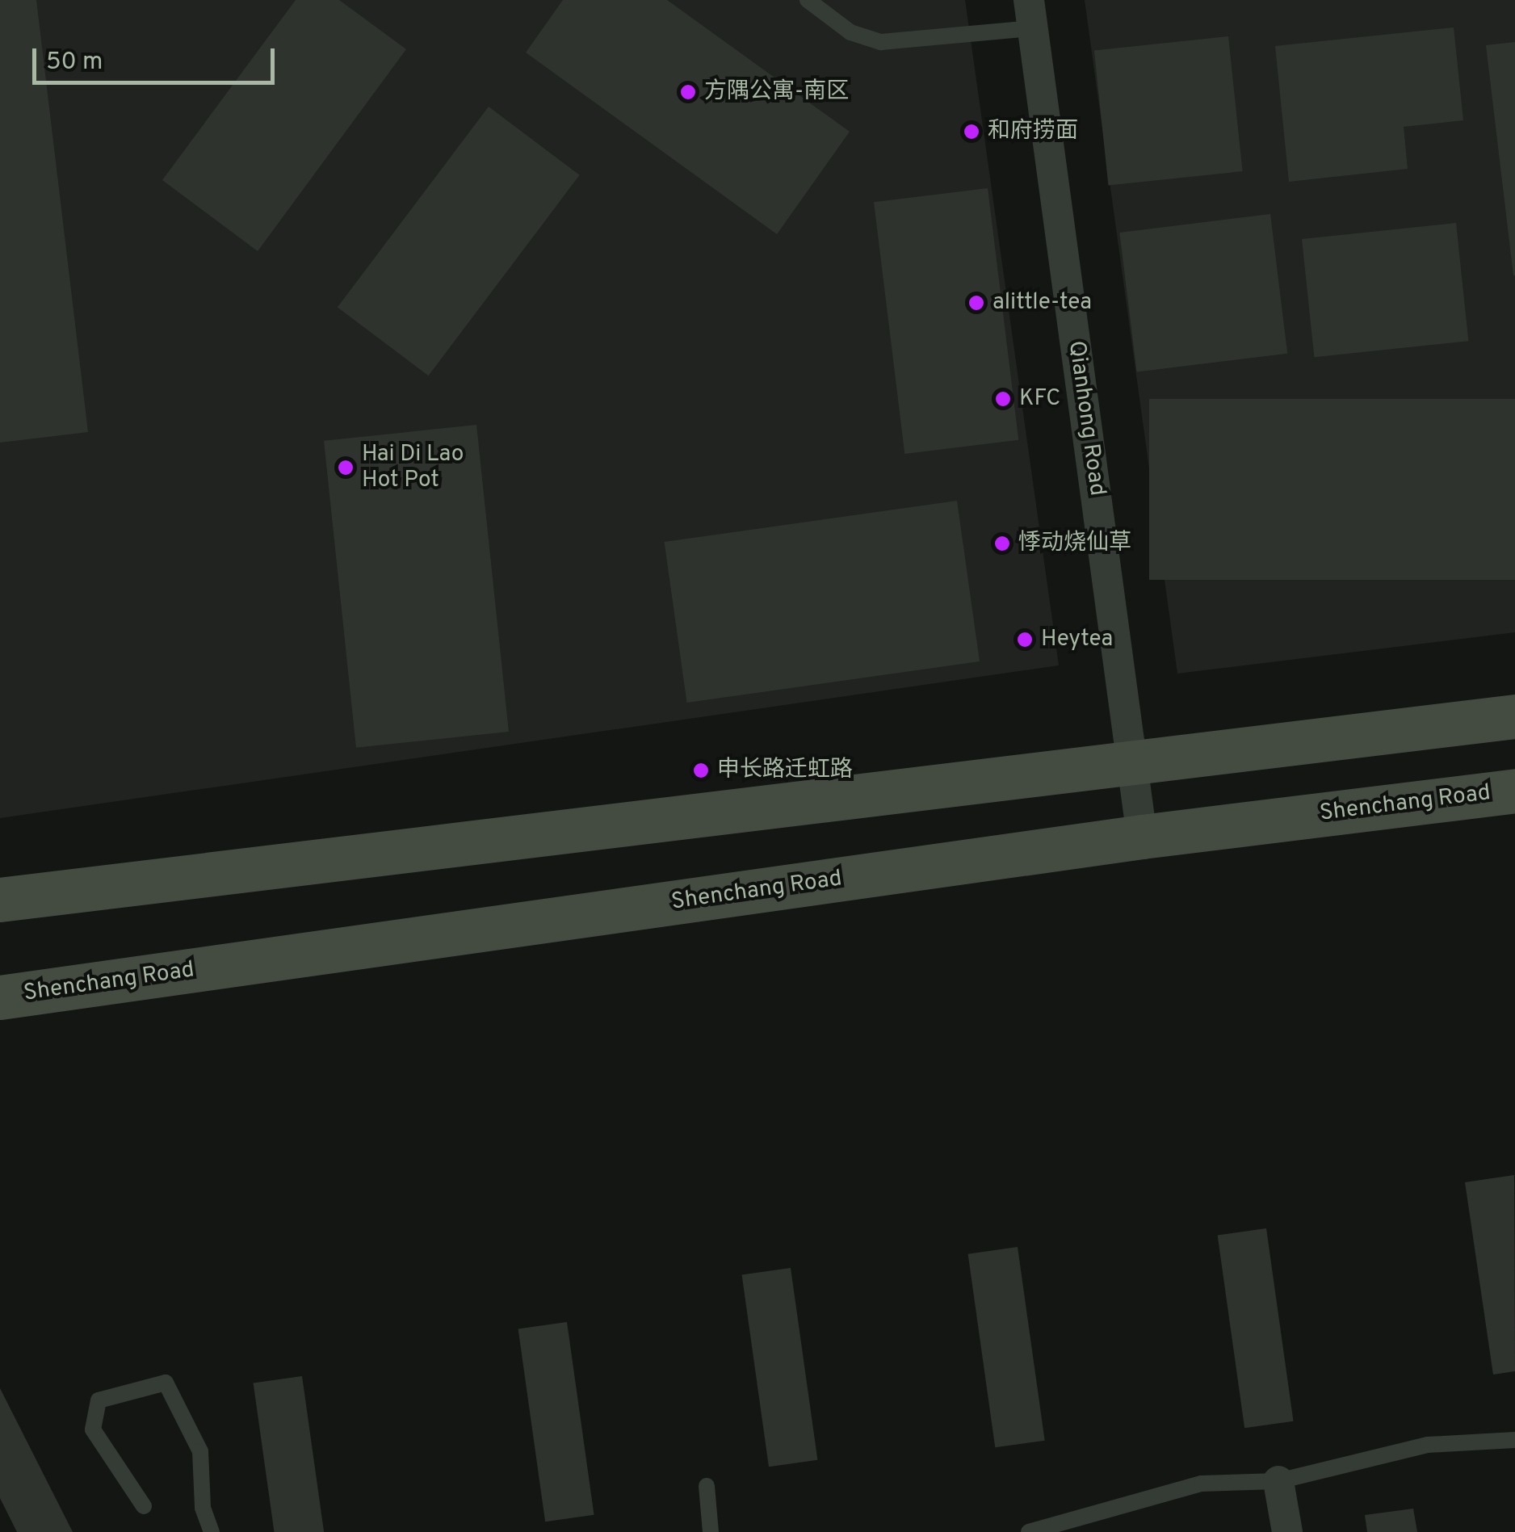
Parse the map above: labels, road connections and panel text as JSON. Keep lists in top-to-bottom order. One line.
{"streets":{"main road":["Shenchang Road"],"street":["Qianhong Road"]},"crossings":[["Qianhong Road","Shenchang Road"]],"places":["方隅公寓-南区","和府捞面","alittle-tea","KFC","Hai Di Lao Hot Pot","悸动烧仙草","Heytea","申长路迁虹路"],"scale_bar":"50 m"}
